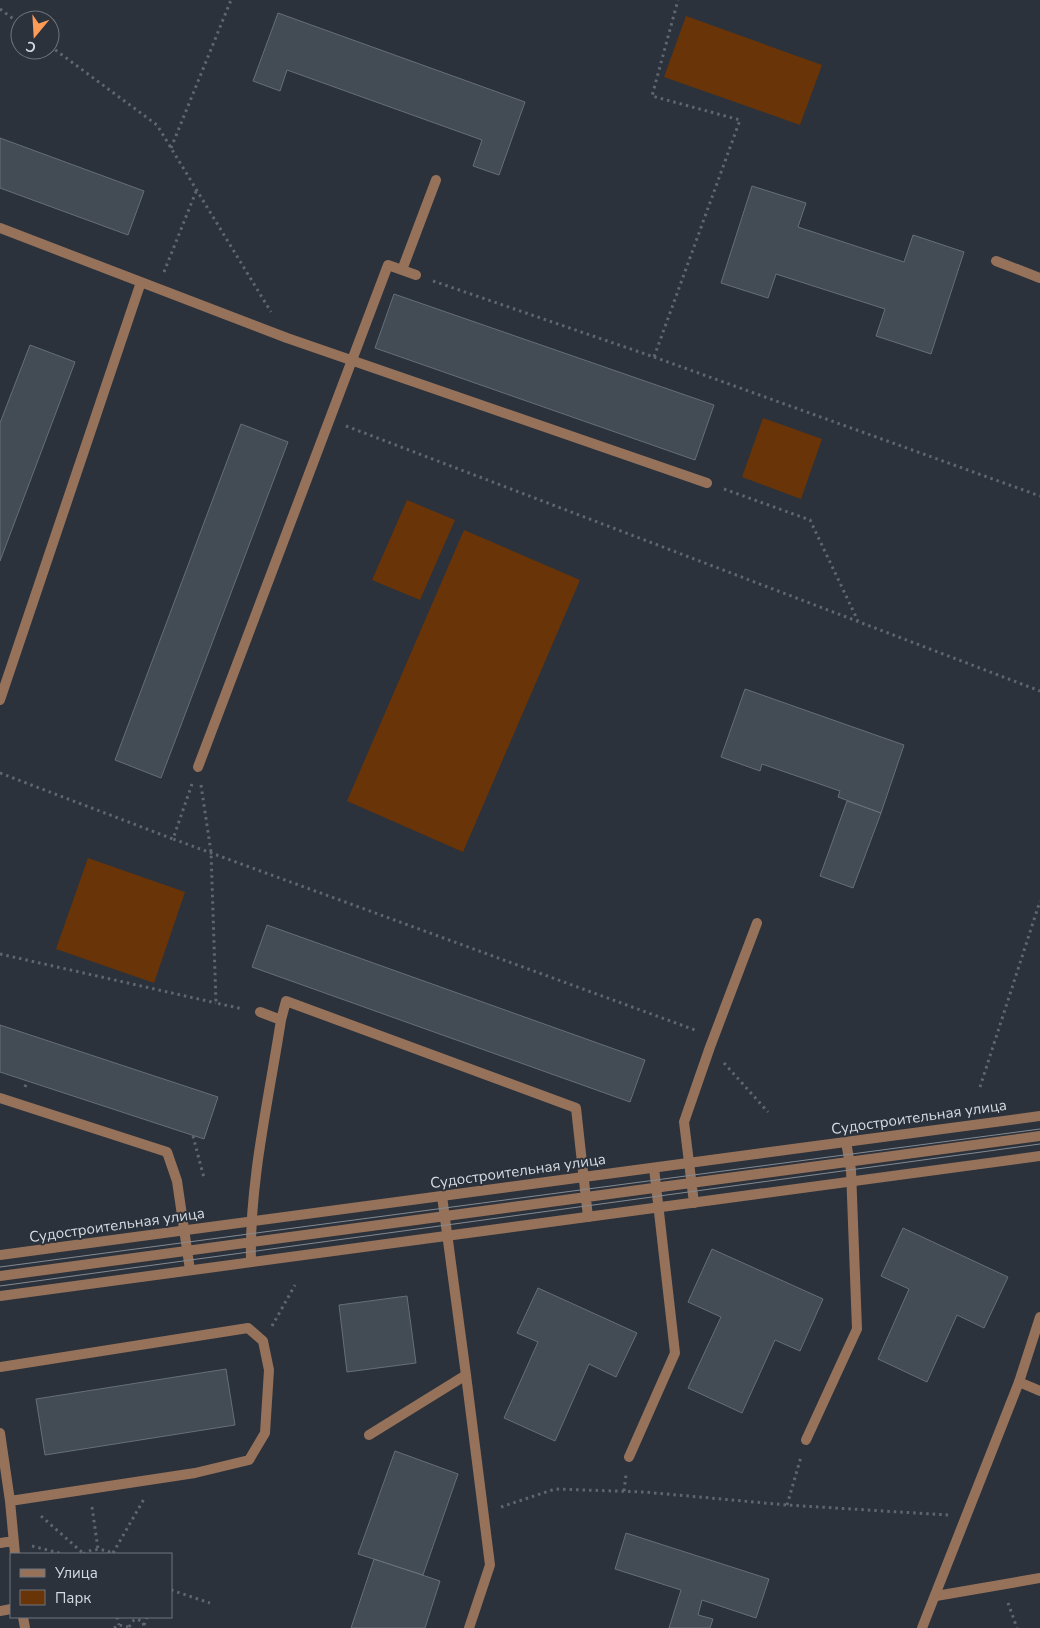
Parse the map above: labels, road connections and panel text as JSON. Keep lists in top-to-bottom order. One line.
{"streets":{"street":["Судостроительная улица"]},"legend":["Улица","Парк"],"north":"bottom"}
